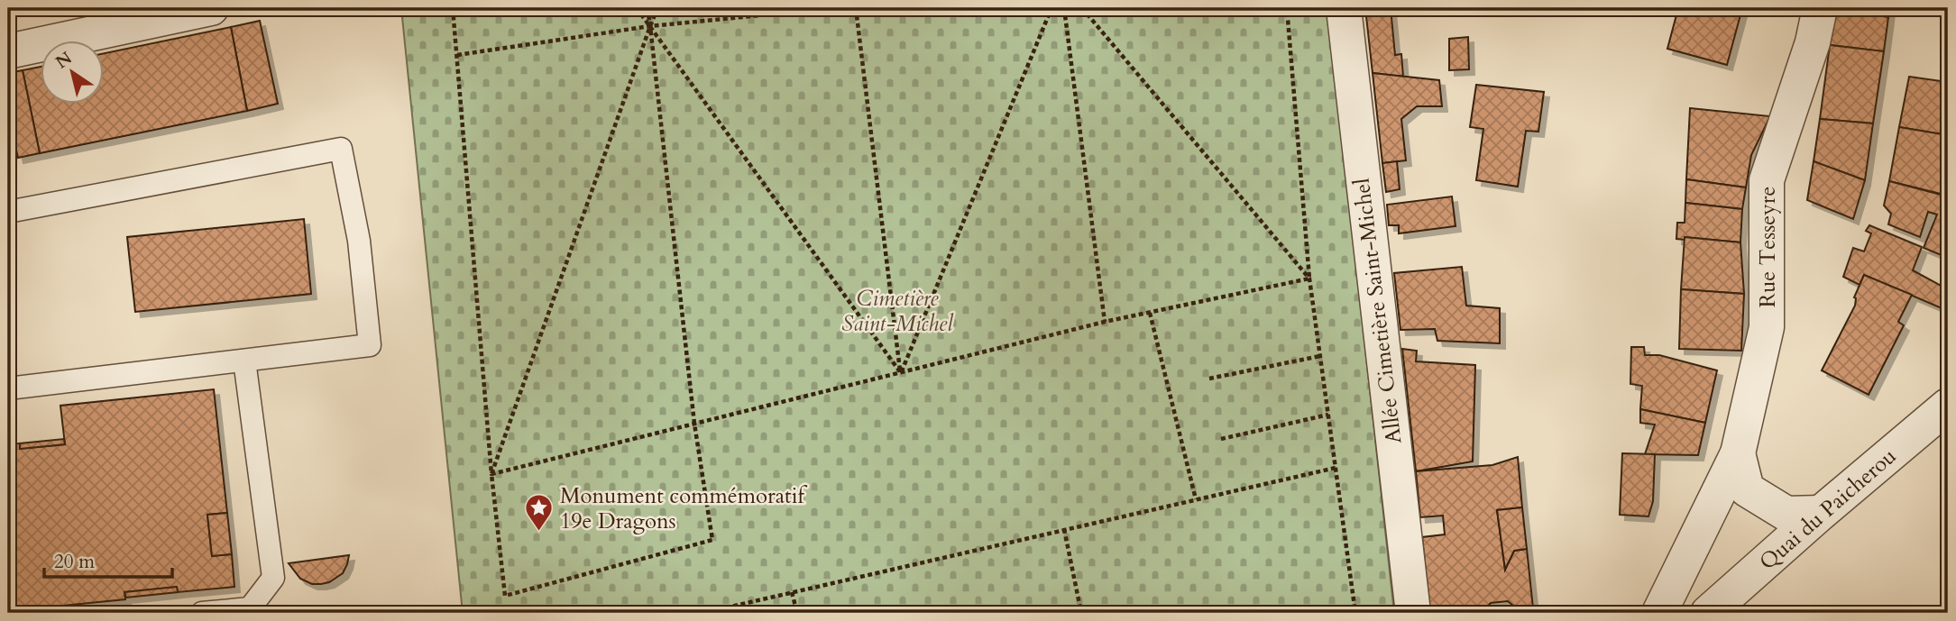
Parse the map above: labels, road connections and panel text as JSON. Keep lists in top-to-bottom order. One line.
{"streets":{"street":["Rue Tesseyre","Allée Cimetière Saint-Michel","Quai du Paicherou"]},"crossings":[["Rue Tesseyre","Quai du Paicherou"]],"parks":["Cimetière Saint-Michel"],"places":{"place":["Monument commémoratif 19e Dragons"]},"scale_bar":"20 m","north":"top left"}
